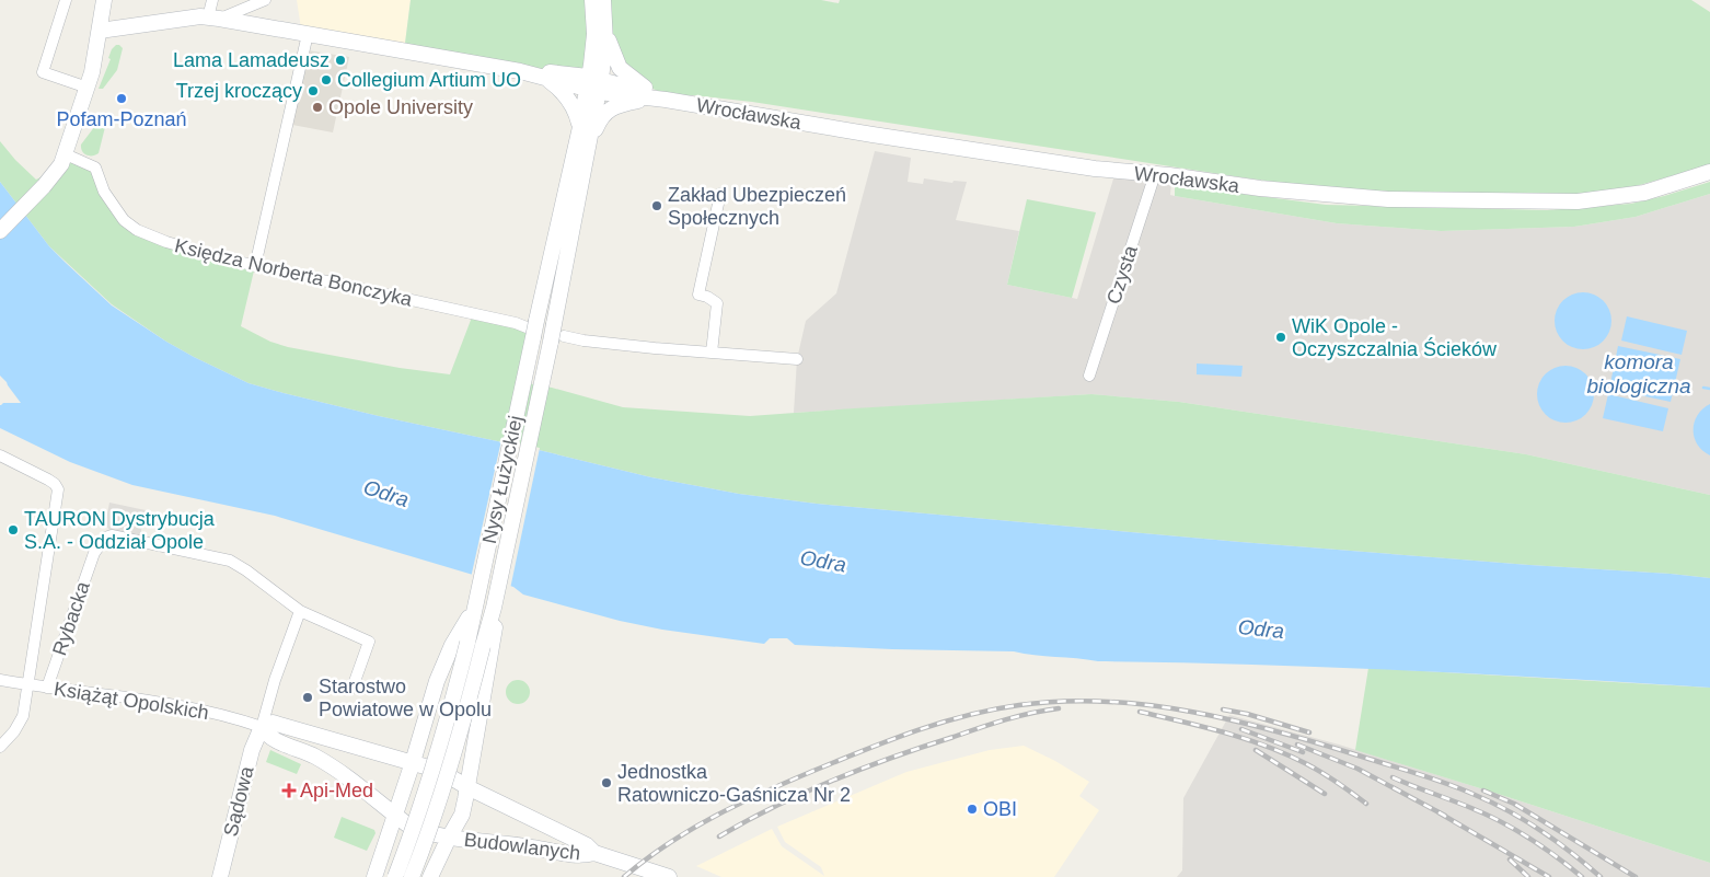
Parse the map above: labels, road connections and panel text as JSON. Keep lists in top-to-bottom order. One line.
{"streets":{"main road":["Wrocławska","Nysy Łużyckiej","Książąt Opolskich","Sądowa","Budowlanych"],"street":["Księdza Norberta Bonczyka","Czysta","Rybacka"]},"crossings":[["Wrocławska","Czysta"],["Wrocławska","Nysy Łużyckiej"],["Księdza Norberta Bonczyka","Nysy Łużyckiej"],["Rybacka","Książąt Opolskich"],["Książąt Opolskich","Sądowa"],["Książąt Opolskich","Budowlanych"]],"water":["komora biologiczna","Odra"],"places":{"other":["Lama Lamadeusz","Collegium Artium UO","Trzej kroczący","Pofam-Poznań","Opole University","Zakład Ubezpieczeń Społecznych","WiK Opole - Oczyszczalnia Ścieków","TAURON Dystrybucja S.A. - Oddział Opole","Starostwo Powiatowe w Opolu","Jednostka Ratowniczo-Gaśnicza Nr 2","OBI"],"health":["Api-Med"]}}
